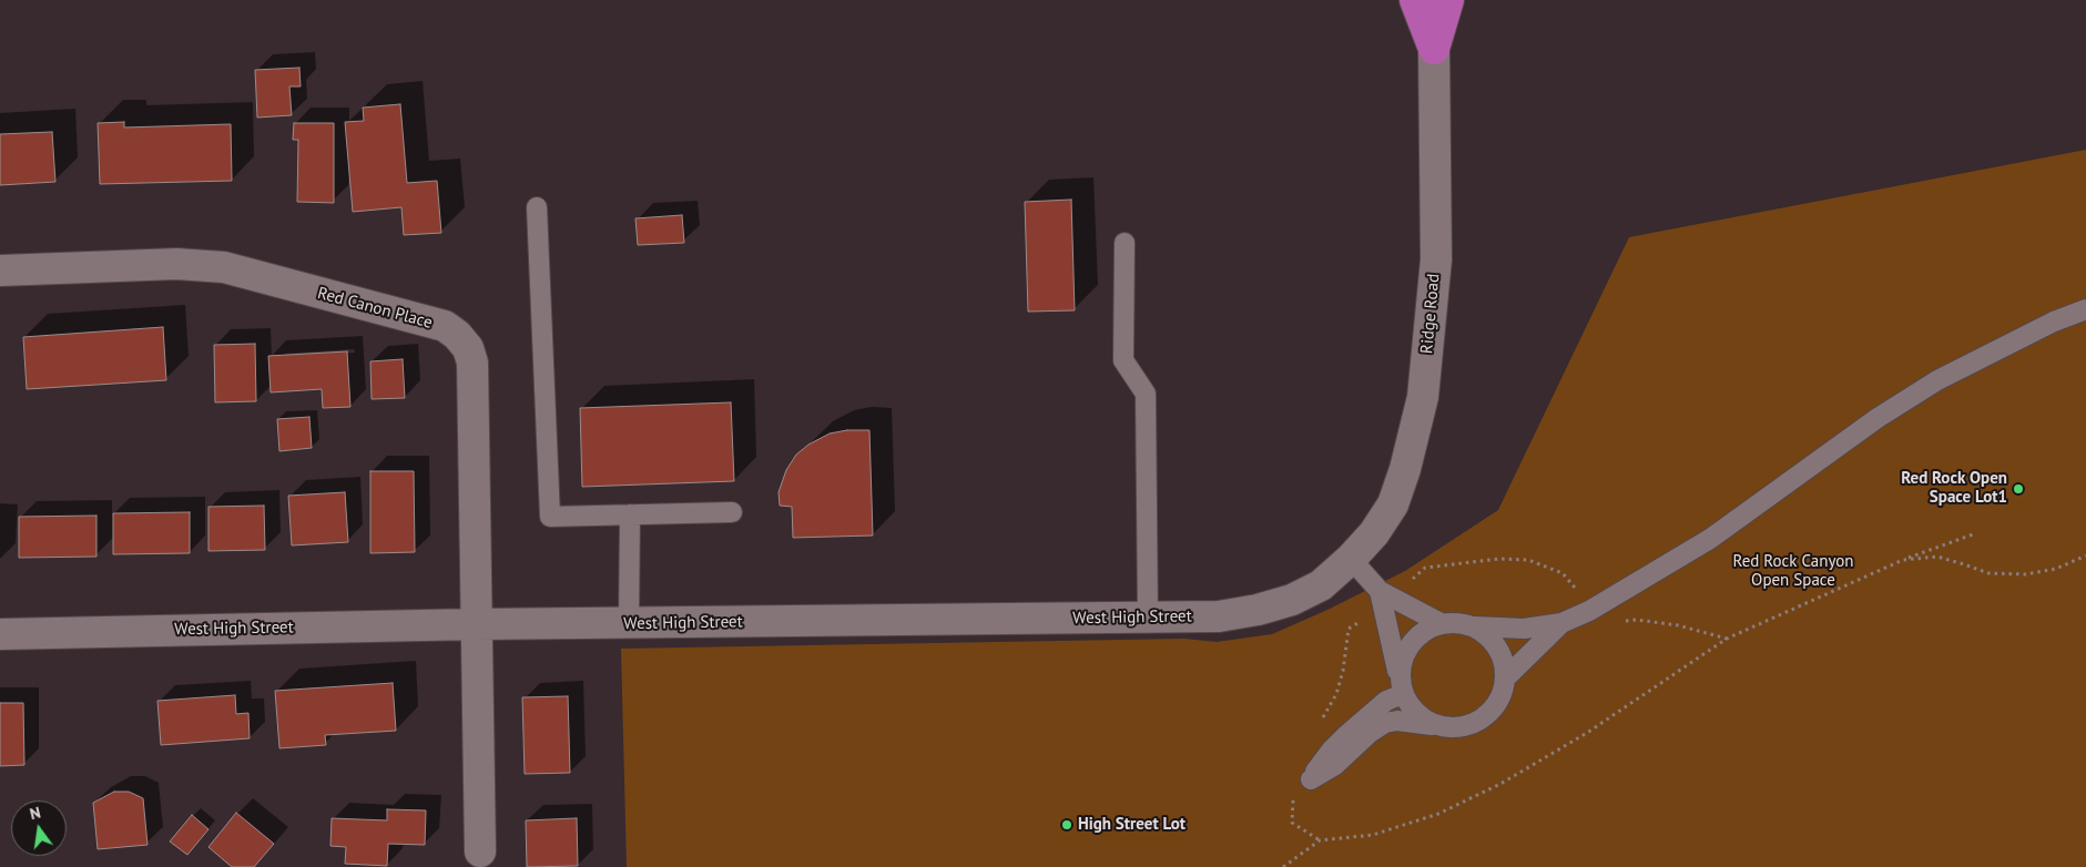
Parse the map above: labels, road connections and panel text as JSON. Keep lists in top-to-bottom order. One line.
{"streets":{"street":["Red Canon Place","Ridge Road","West High Street"]},"crossings":[["Red Canon Place","West High Street"],["Ridge Road","West High Street"]],"parks":["Red Rock Canyon Open Space"],"places":["Red Rock Open Space Lot1","High Street Lot"],"north":"top"}
